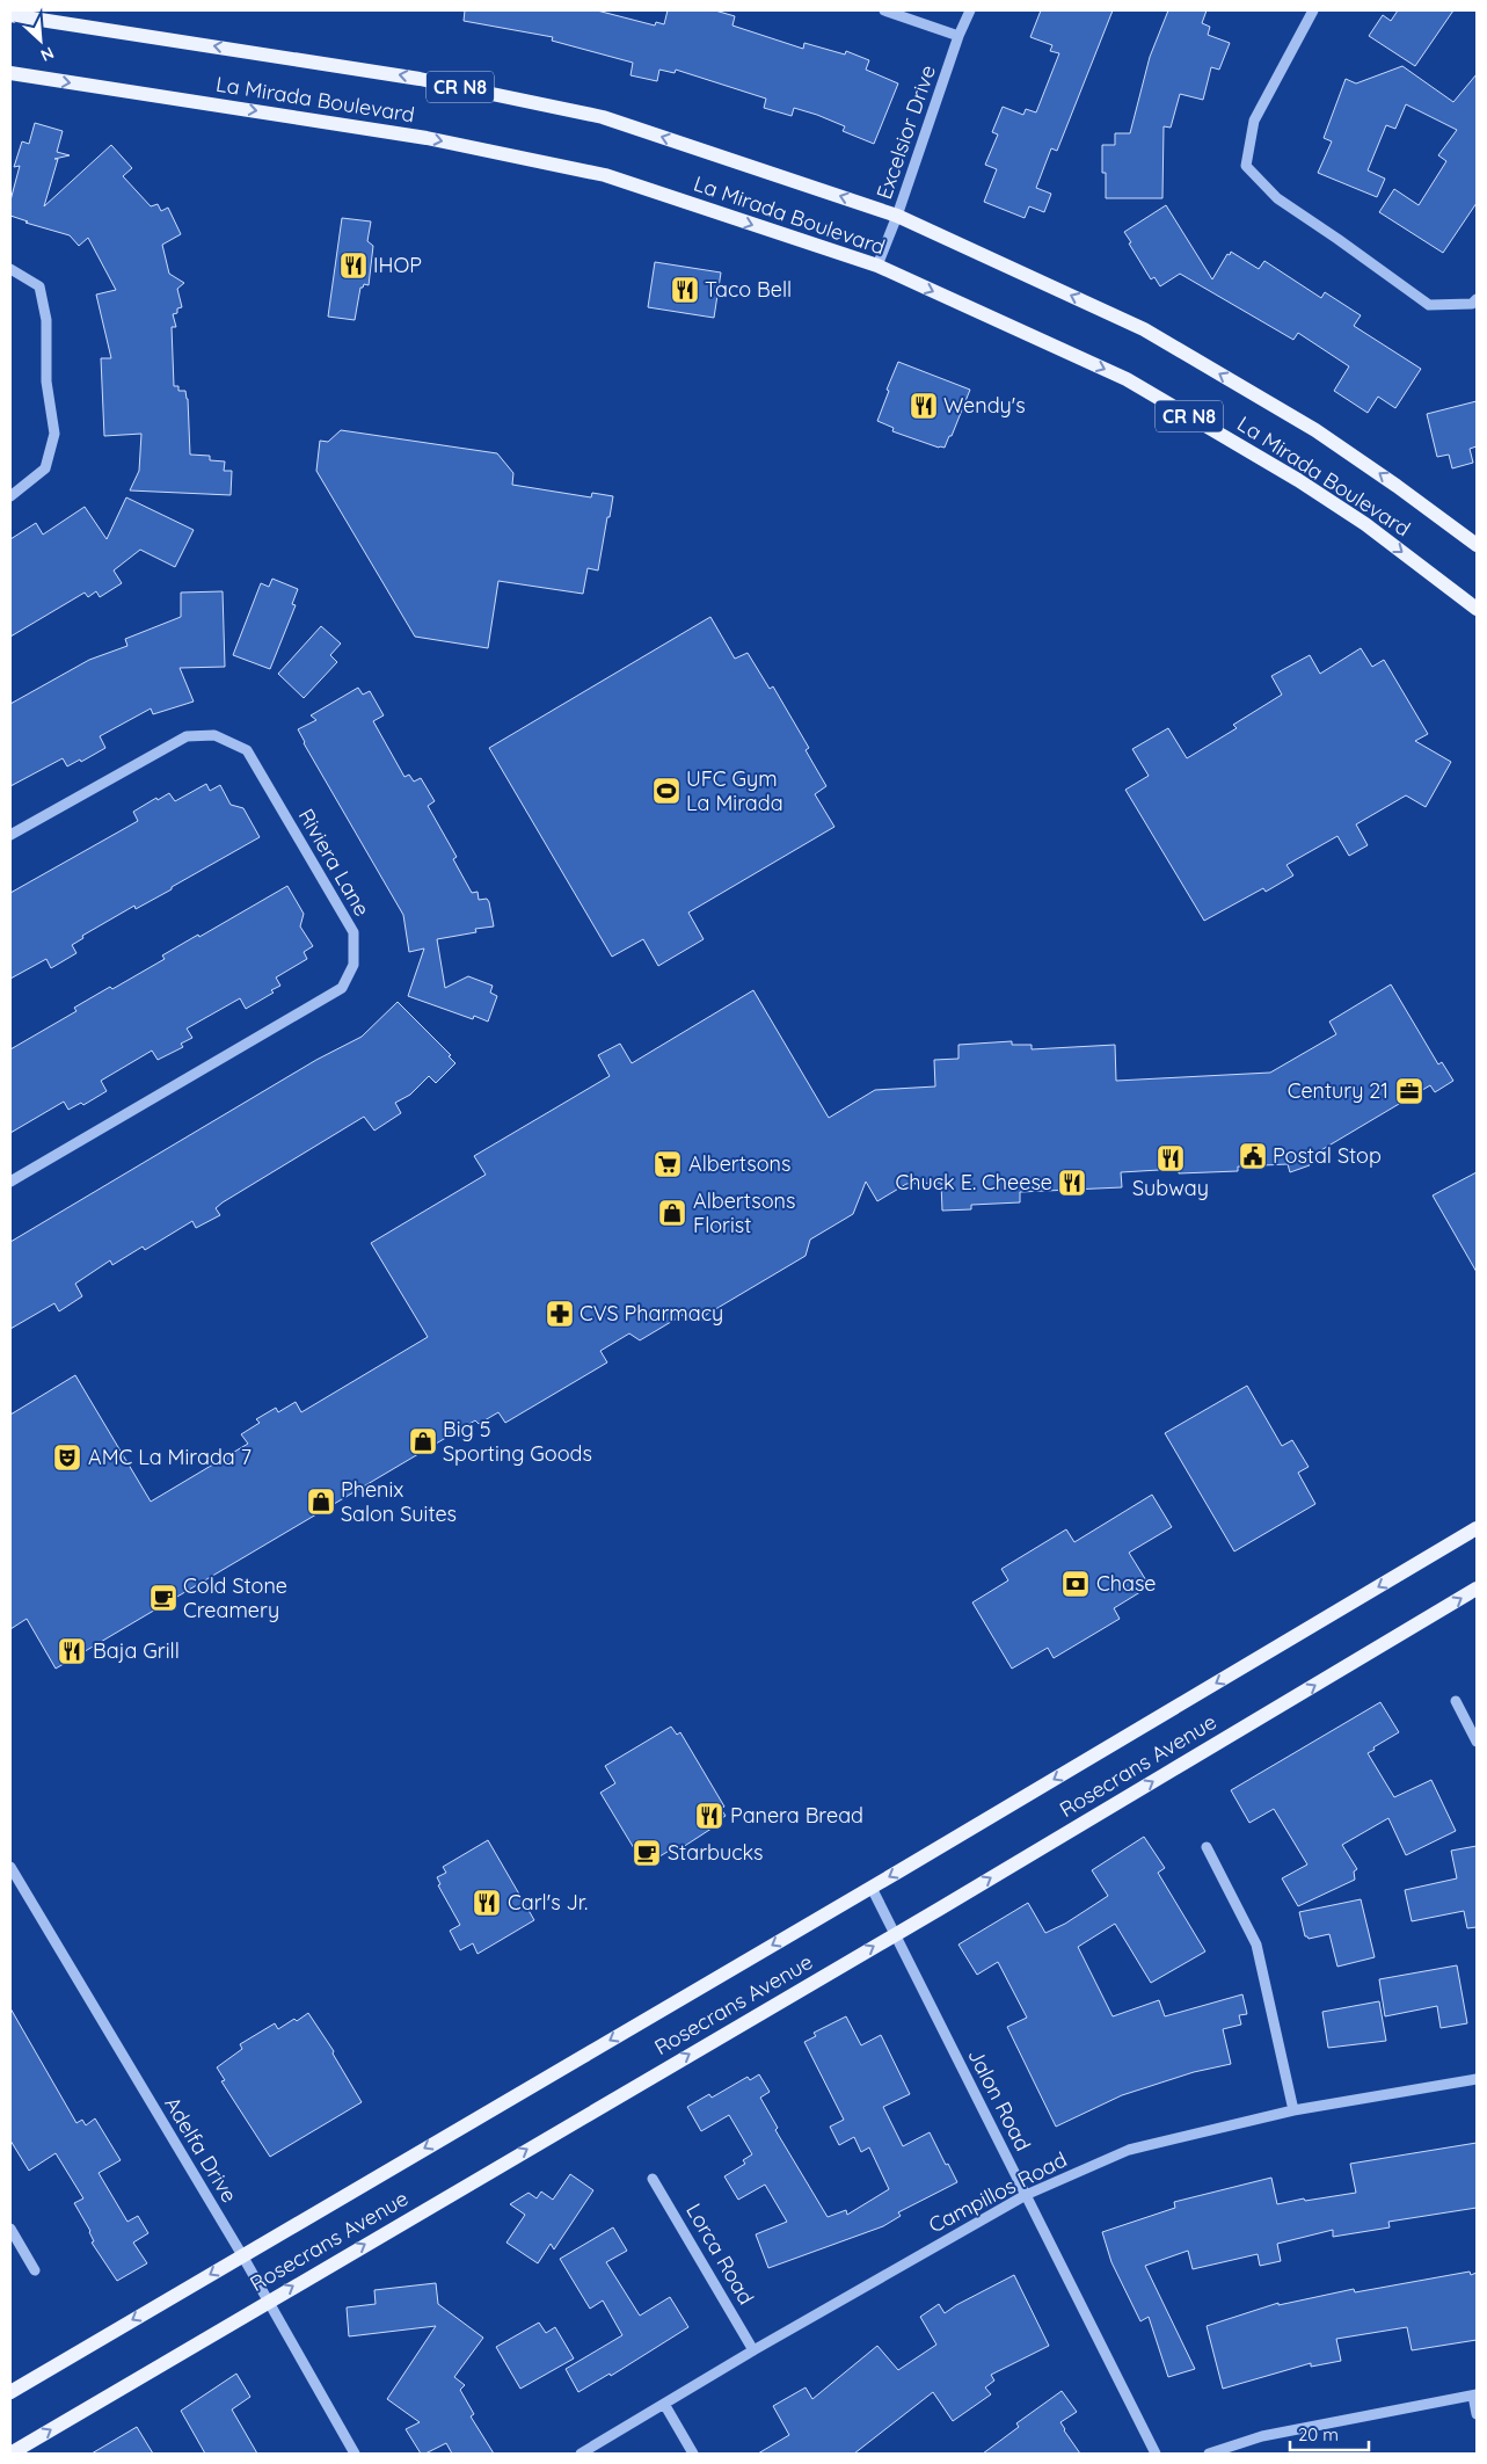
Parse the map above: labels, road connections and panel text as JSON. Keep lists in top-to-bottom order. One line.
{"streets":{"main road":["CR N8","La Mirada Boulevard","Rosecrans Avenue"],"street":["Excelsior Drive","Riviera Lane","Jalon Road","Adelfa Drive","Campillos Road","Lorca Road"]},"crossings":[["La Mirada Boulevard","Excelsior Drive"],["Rosecrans Avenue","Jalon Road"],["Rosecrans Avenue","Adelfa Drive"],["Jalon Road","Campillos Road"],["Campillos Road","Lorca Road"]],"places":{"restaurant":["IHOP","Taco Bell","Wendy's","Subway","Chuck E. Cheese","Baja Grill","Panera Bread","Carl's Jr."],"sports":["UFC Gym La Mirada"],"office":["Century 21"],"public building":["Postal Stop"],"supermarket":["Albertsons"],"shop":["Albertsons Florist","Big 5 Sporting Goods","Phenix Salon Suites"],"pharmacy":["CVS Pharmacy"],"theatre":["AMC La Mirada 7"],"bank":["Chase"],"cafe":["Cold Stone Creamery","Starbucks"]},"scale_bar":"20 m","north":"bottom right"}
